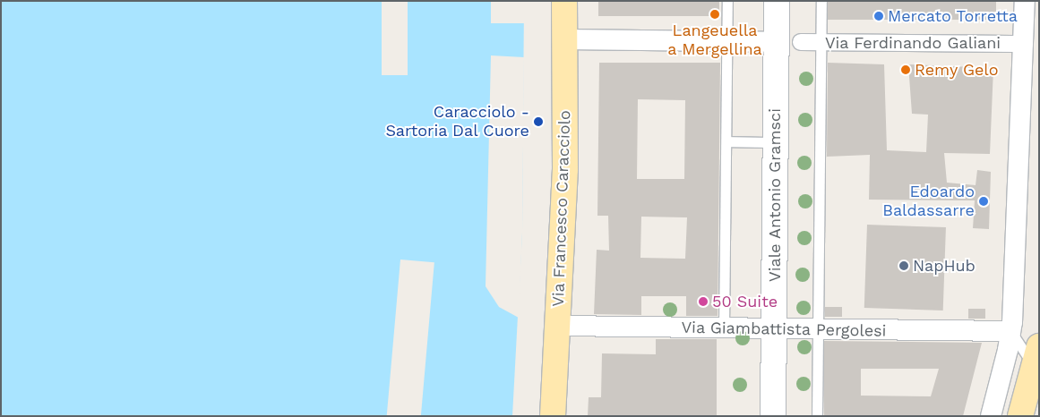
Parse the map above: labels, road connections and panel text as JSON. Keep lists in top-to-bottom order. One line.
{"streets":{"main road":["Via Francesco Caracciolo"],"street":["Via Ferdinando Galiani","Viale Antonio Gramsci","Via Giambattista Pergolesi"]},"crossings":[["Viale Antonio Gramsci","Via Giambattista Pergolesi"],["Via Francesco Caracciolo","Via Giambattista Pergolesi"]],"places":["Langeuella a Mergellina","Mercato Torretta","Remy Gelo","Caracciolo - Sartoria Dal Cuore","Edoardo Baldassarre","NapHub","50 Suite"]}
